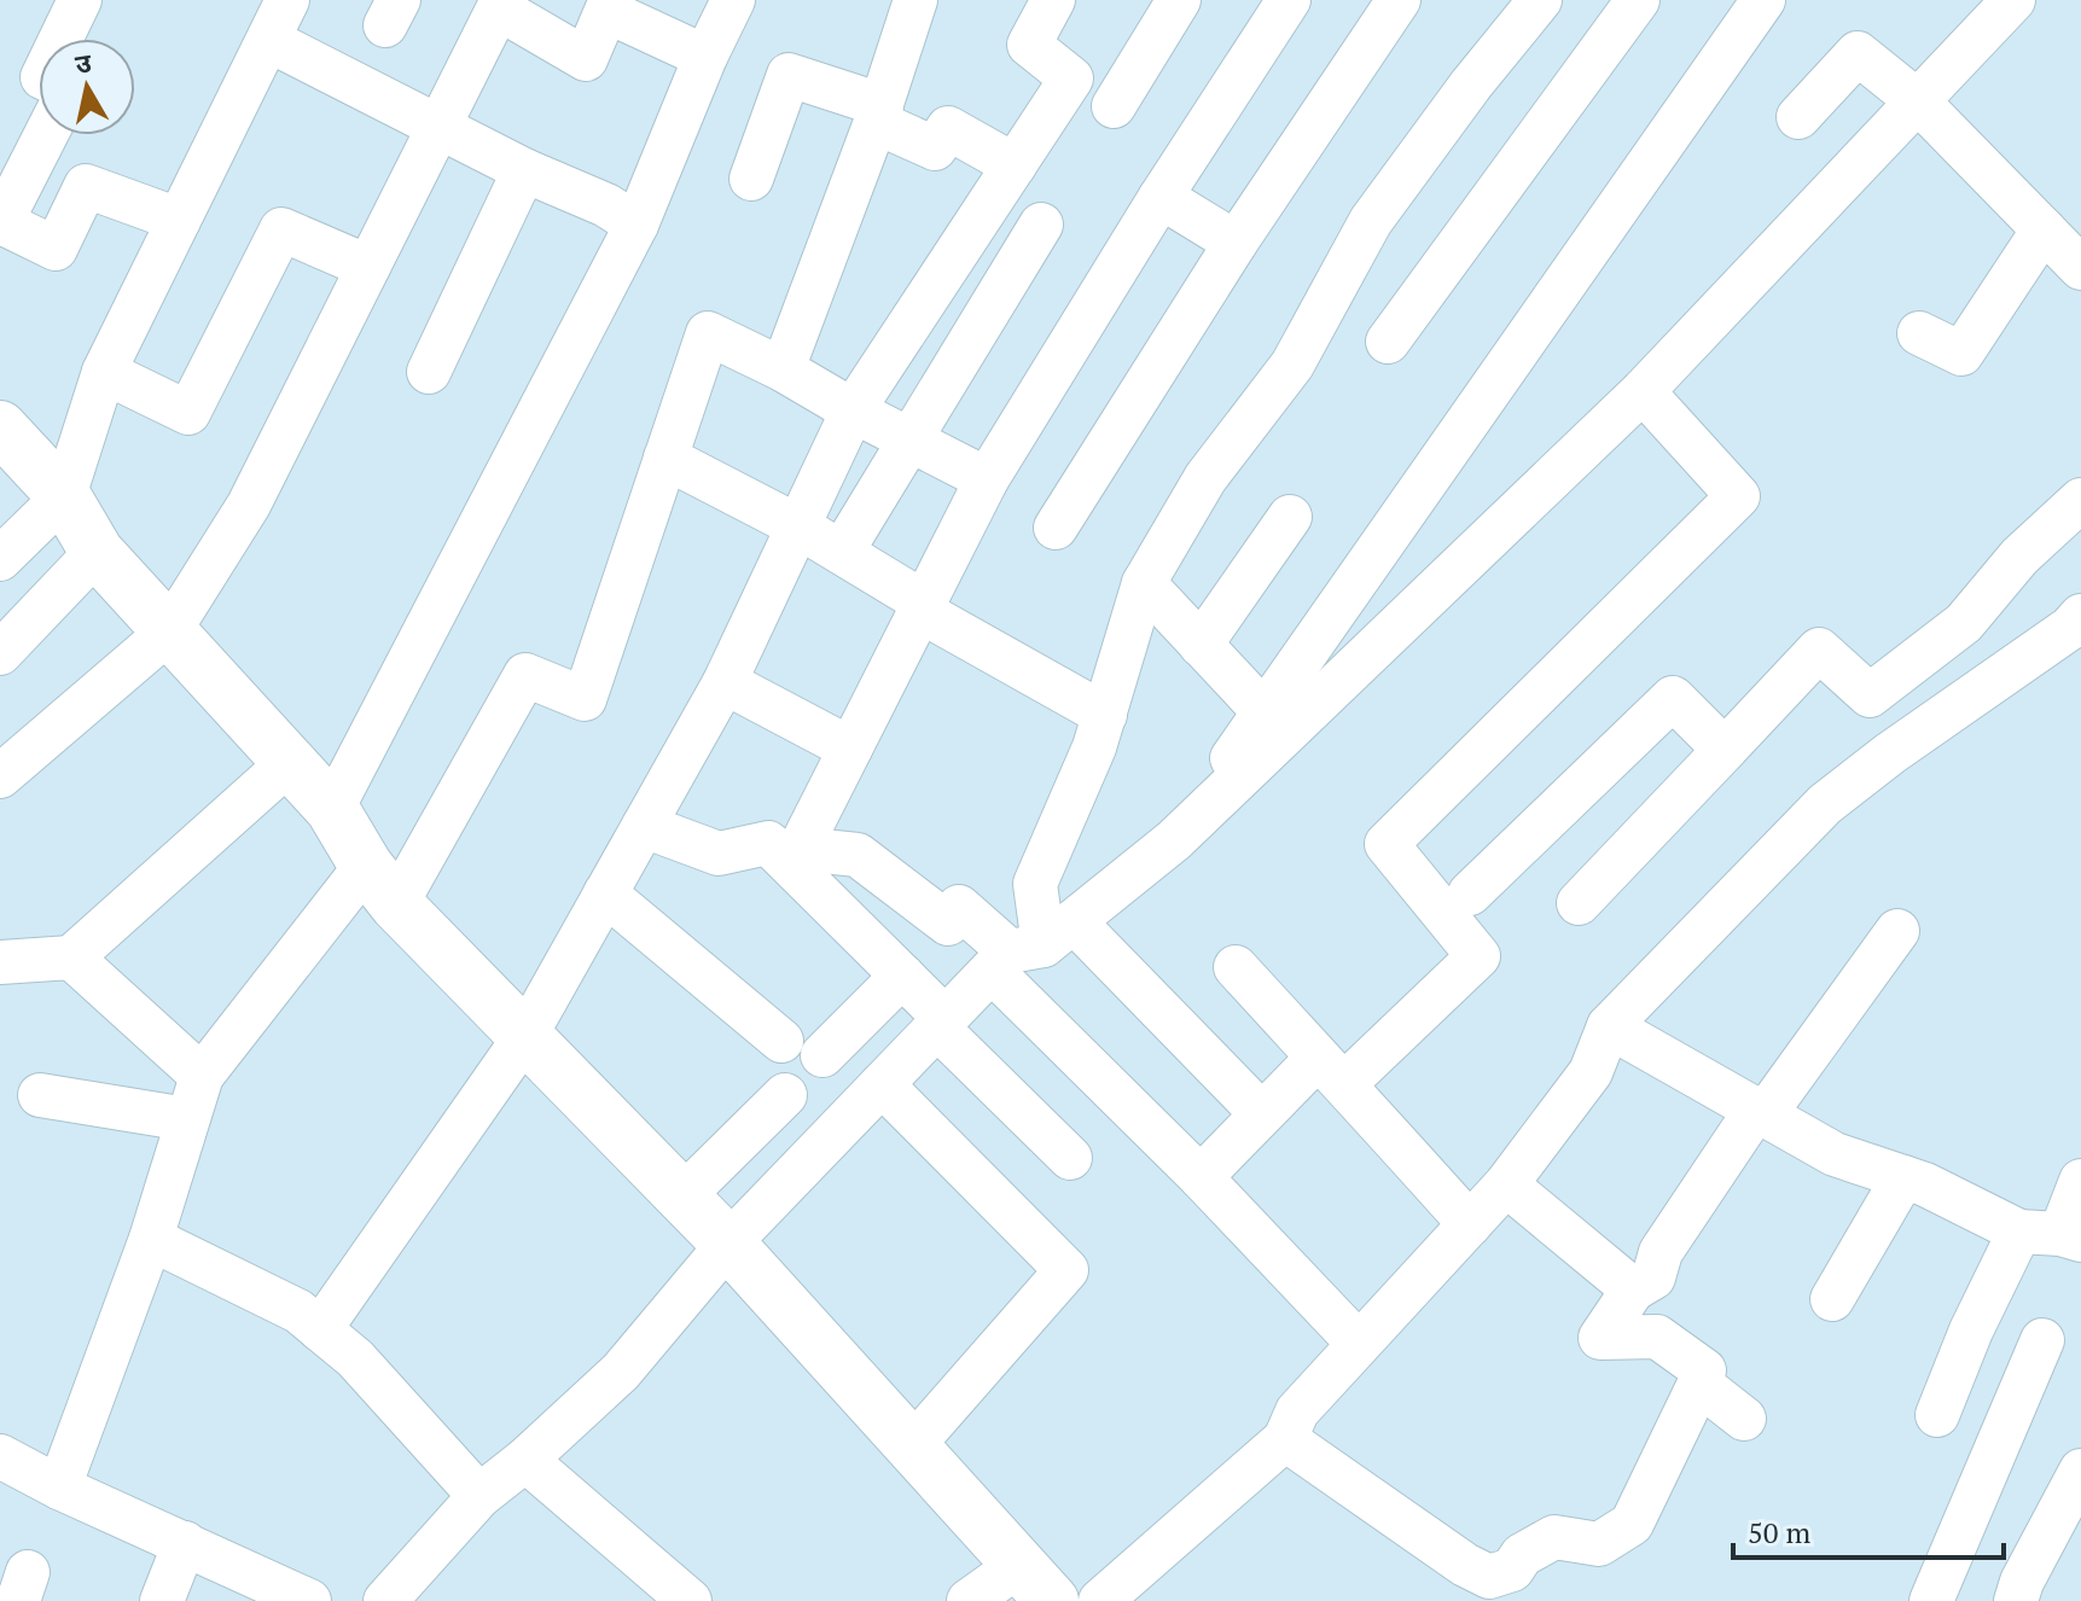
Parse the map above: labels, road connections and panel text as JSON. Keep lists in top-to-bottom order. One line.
{"scale_bar":"50 m","north":"top"}
